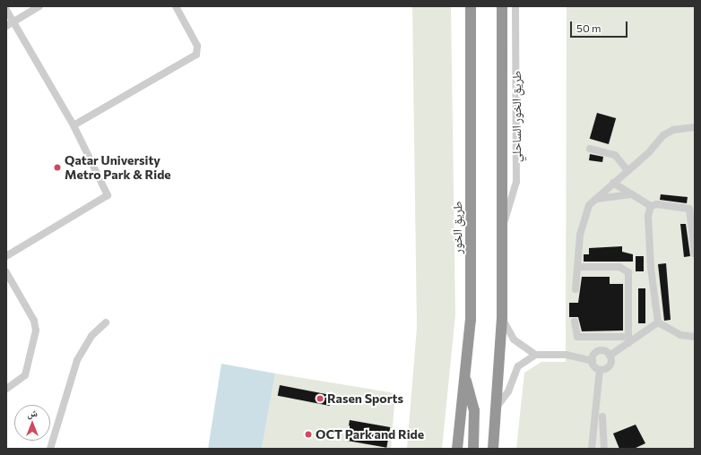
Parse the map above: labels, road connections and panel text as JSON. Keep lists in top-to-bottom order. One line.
{"streets":{"highway":["طريق الخور"],"street":["طريق الخور الساحلي"]},"places":["Qatar University Metro Park & Ride","Rasen Sports","OCT Park and Ride"],"scale_bar":"50 m","north":"top"}
